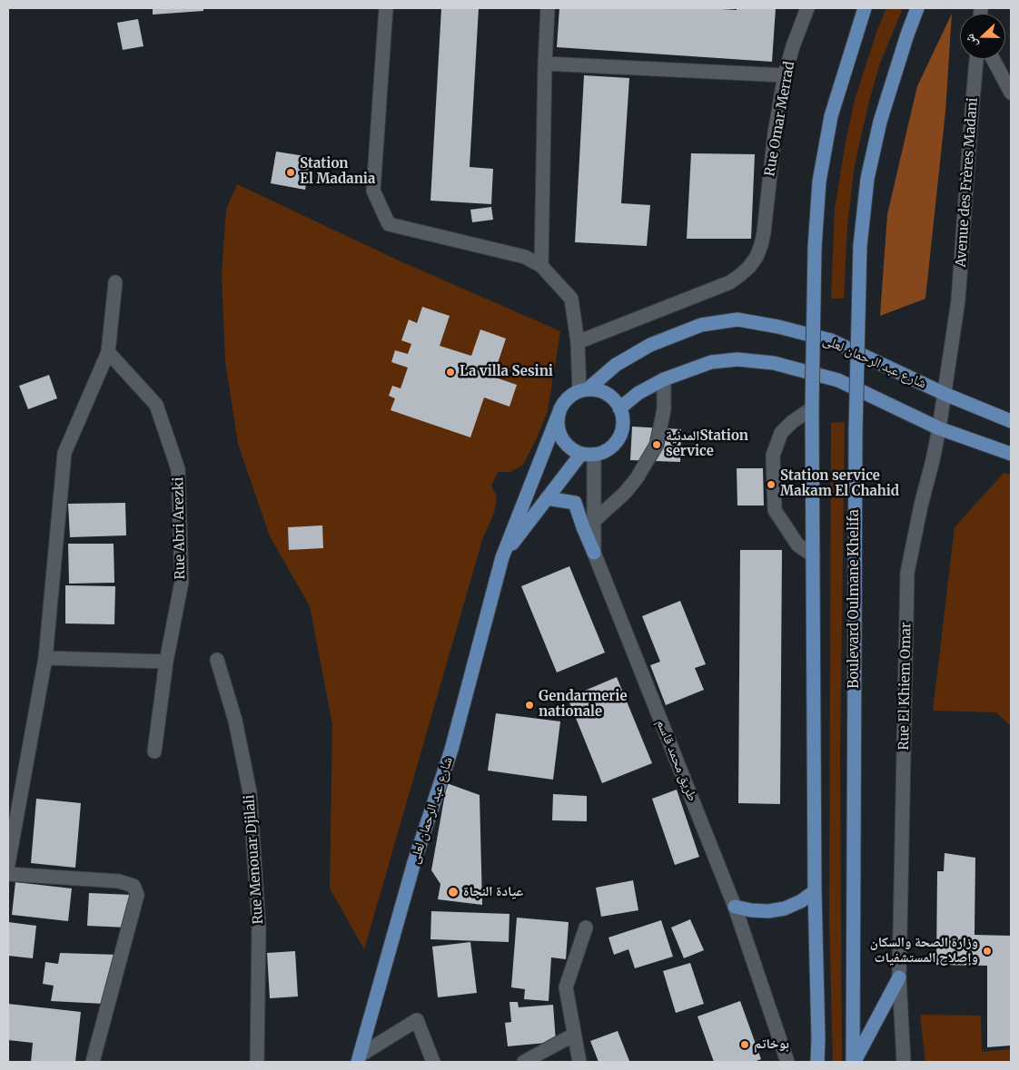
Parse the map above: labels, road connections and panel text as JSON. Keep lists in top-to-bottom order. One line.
{"streets":{"main road":["شارع عبد الرحمان لعلى","Boulevard Oulmane Khelifa"],"street":["Rue Omar Merrad","Avenue des Frères Madani","Rue Abri Arezki","Rue El Khiem Omar","طريق محمد قاسم","Rue Menouar Djilali"]},"crossings":[["Avenue des Frères Madani","Rue El Khiem Omar"],["شارع عبد الرحمان لعلى","Rue El Khiem Omar"],["شارع عبد الرحمان لعلى","طريق محمد قاسم"]],"places":["Station El Madania","La villa Sesini","المدنيةStation service","Station service Makam El Chahid","Gendarmerie nationale","عيادة النجاة","وزارة الصحة والسكان وإصلاح المستشفيات","بوخاتم"],"north":"left"}
